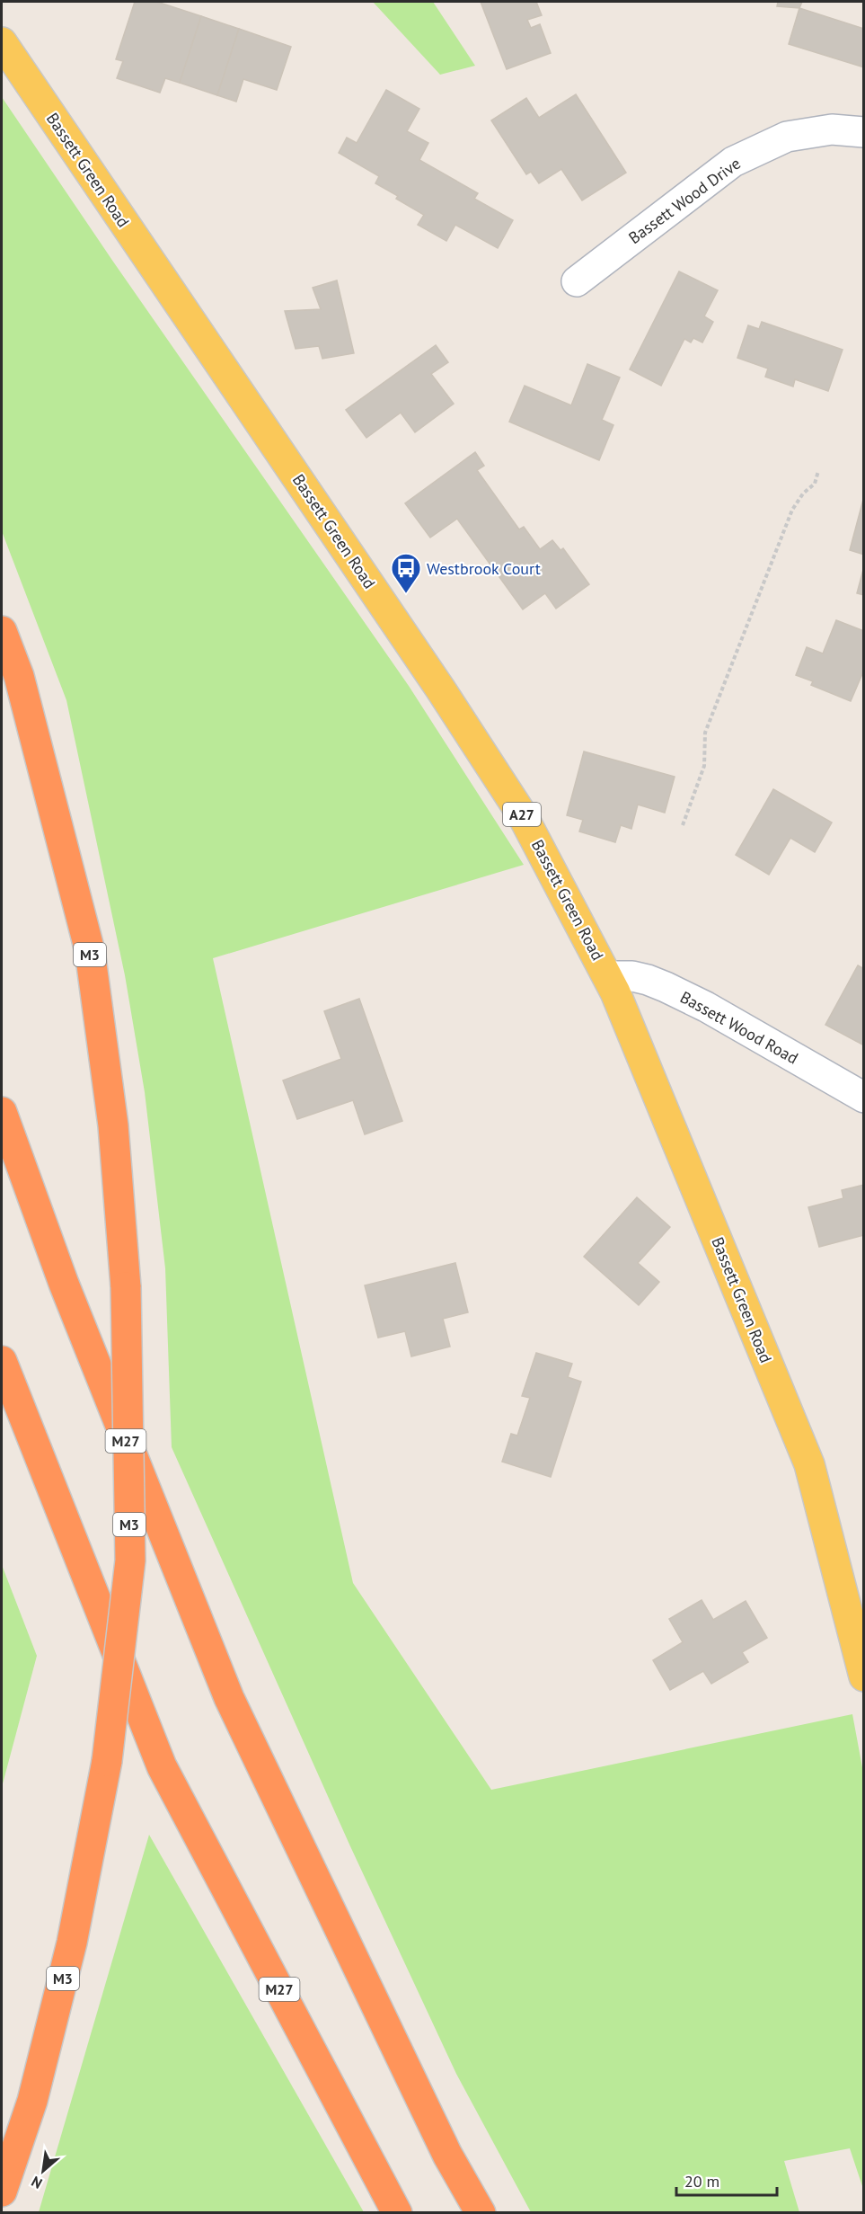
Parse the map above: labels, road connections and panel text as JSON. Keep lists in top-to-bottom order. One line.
{"streets":{"highway":["M3","M27"],"main road":["Bassett Green Road","A27"],"street":["Bassett Wood Drive","Bassett Wood Road"]},"crossings":[["Bassett Green Road","Bassett Wood Road"]],"places":{"bus stop":["Westbrook Court"]},"scale_bar":"20 m","north":"bottom left"}
